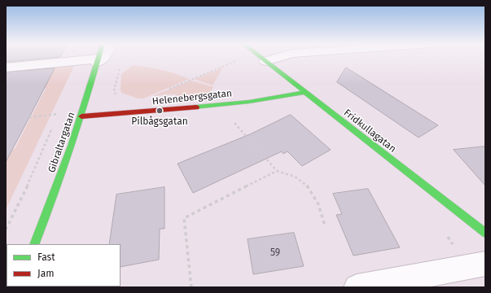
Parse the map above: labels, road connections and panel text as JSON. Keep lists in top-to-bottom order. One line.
{"streets":{"street":["Helenebergsgatan","Fridkullagatan","Gibraltargatan"]},"crossings":[["Helenebergsgatan","Fridkullagatan"],["Helenebergsgatan","Gibraltargatan"]],"places":["Pilbågsgatan"],"house_numbers":["59"],"legend":["Fast","Jam"]}
